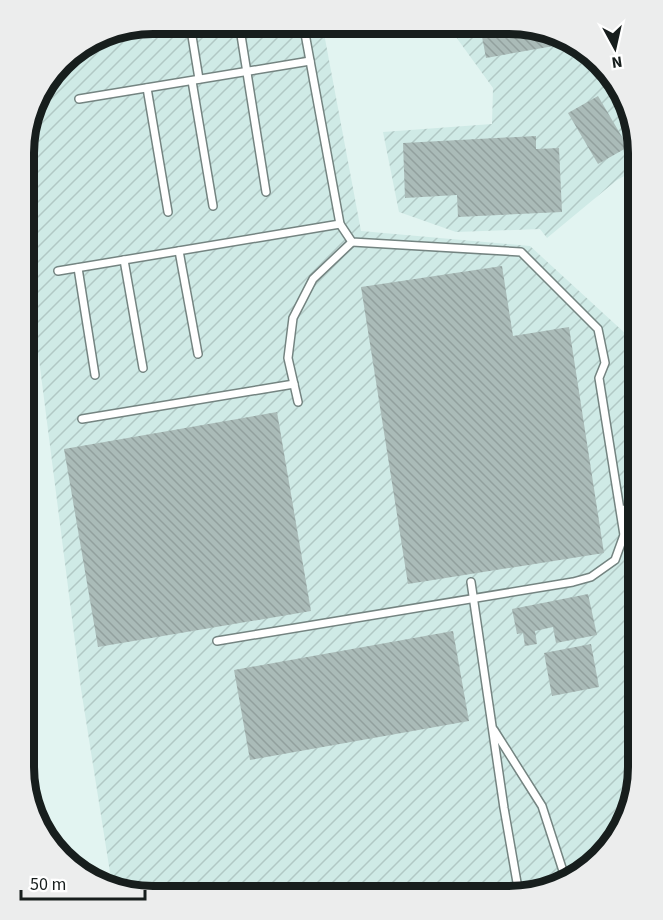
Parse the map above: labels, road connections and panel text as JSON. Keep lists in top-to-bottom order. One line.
{"scale_bar":"50 m","north":"bottom"}
